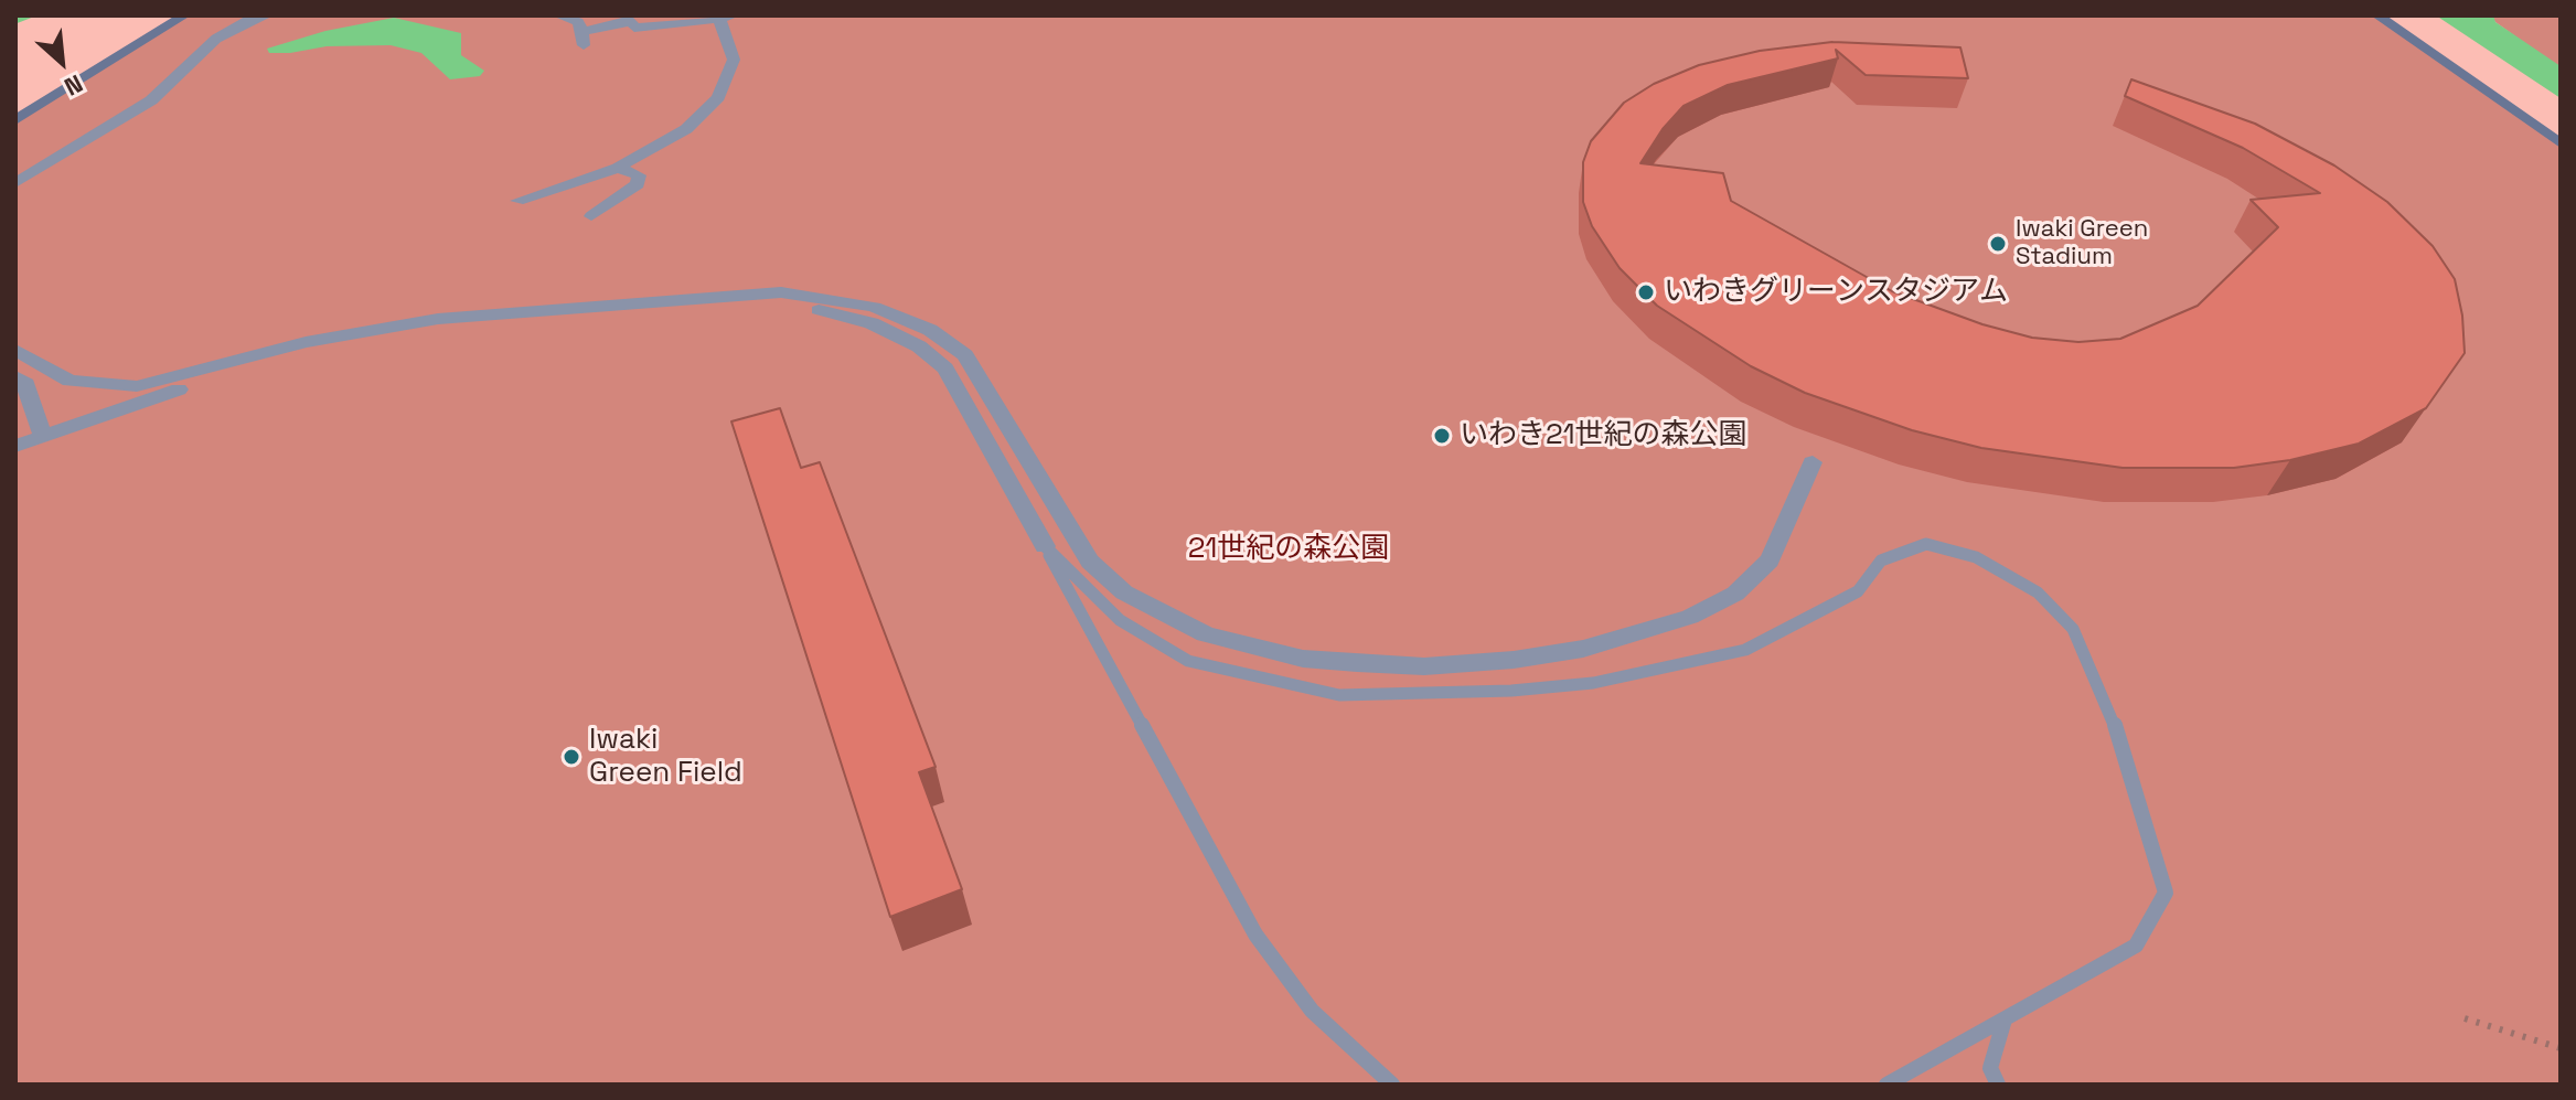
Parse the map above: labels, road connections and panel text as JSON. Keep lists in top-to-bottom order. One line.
{"parks":["21世紀の森公園"],"places":["Iwaki Green Stadium","いわきグリーンスタジアム","いわき21世紀の森公園","Iwaki Green Field"],"north":"bottom right"}
